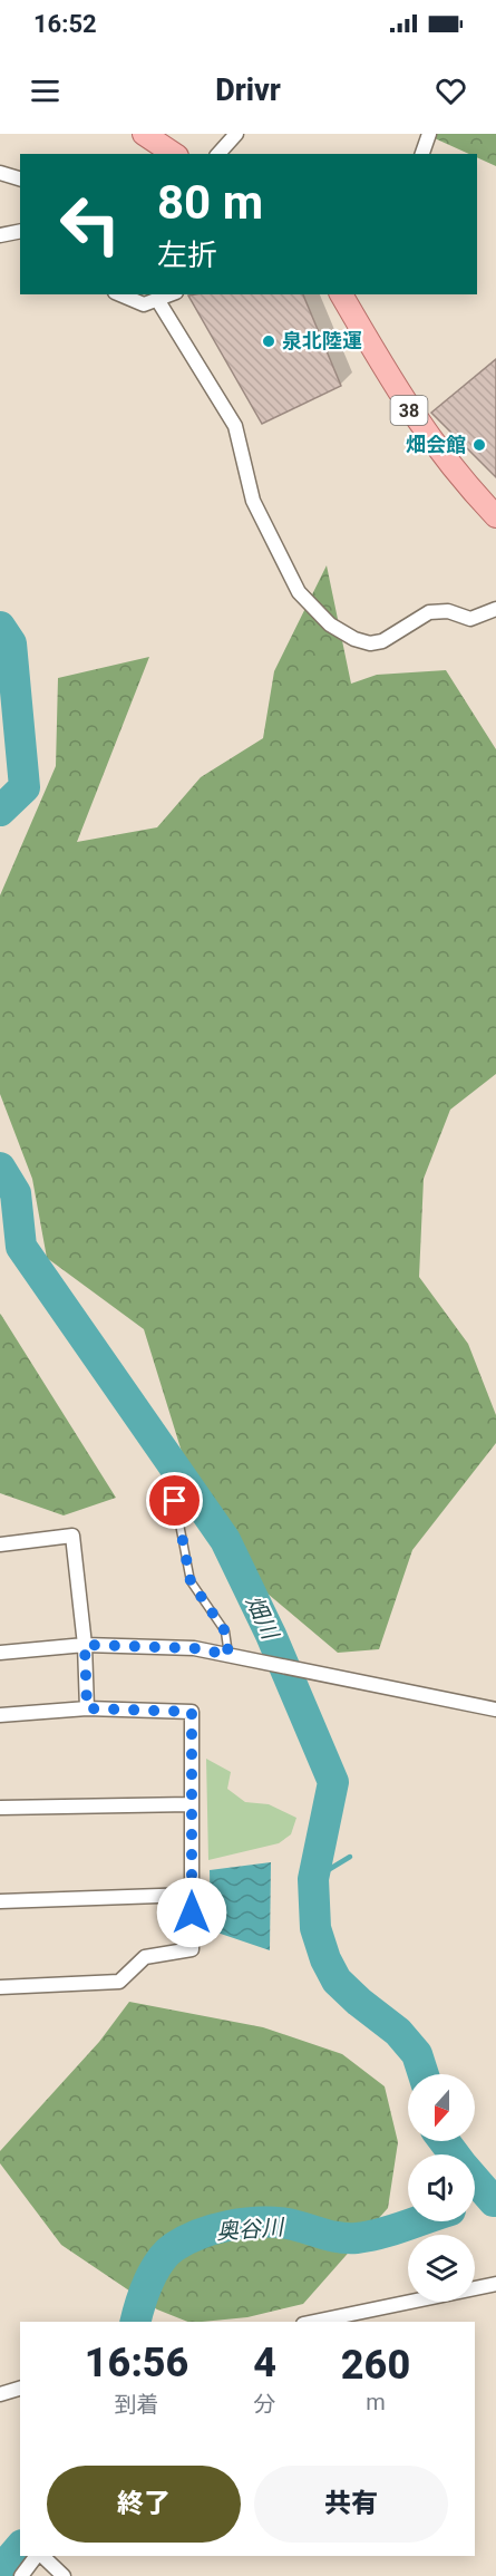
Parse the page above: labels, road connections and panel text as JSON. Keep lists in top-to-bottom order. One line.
{"streets":{"main road":["38"]},"water":["畑川","奥谷川"],"places":["泉北陸運","畑会館"],"north":"bottom","page":{"status":"16:52","header":"Drivr","turn":["80 m","左折"],"eta":["16:56","到着","4","分","260","m"],"buttons":["終了","共有"]}}
